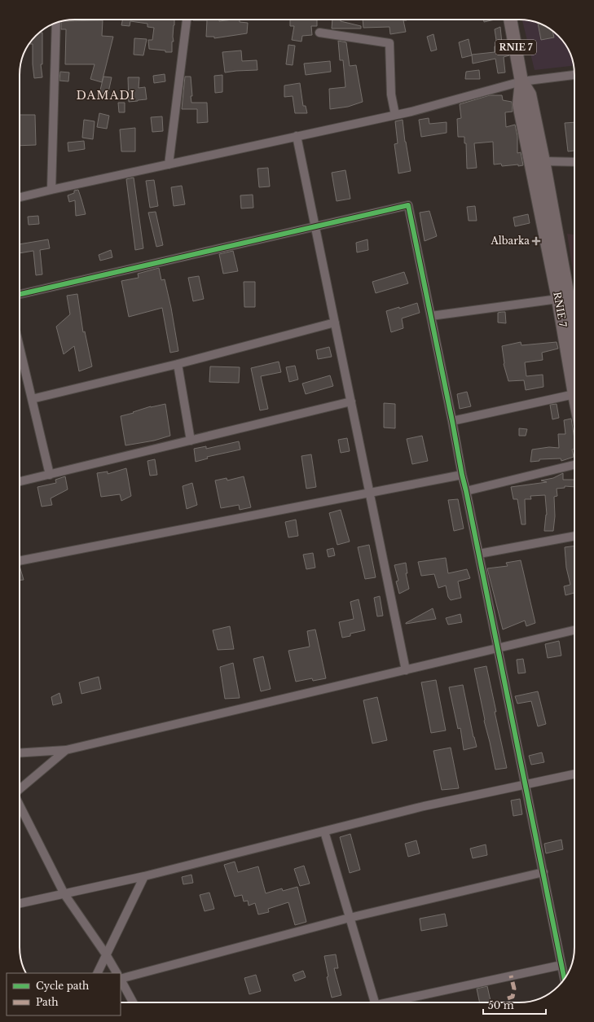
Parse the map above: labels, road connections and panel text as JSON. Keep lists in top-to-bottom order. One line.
{"streets":{"main road":["RNIE 7"]},"districts":["DAMADI"],"places":{"health":["Albarka"]},"legend":["Cycle path","Path"],"scale_bar":"50 m"}
